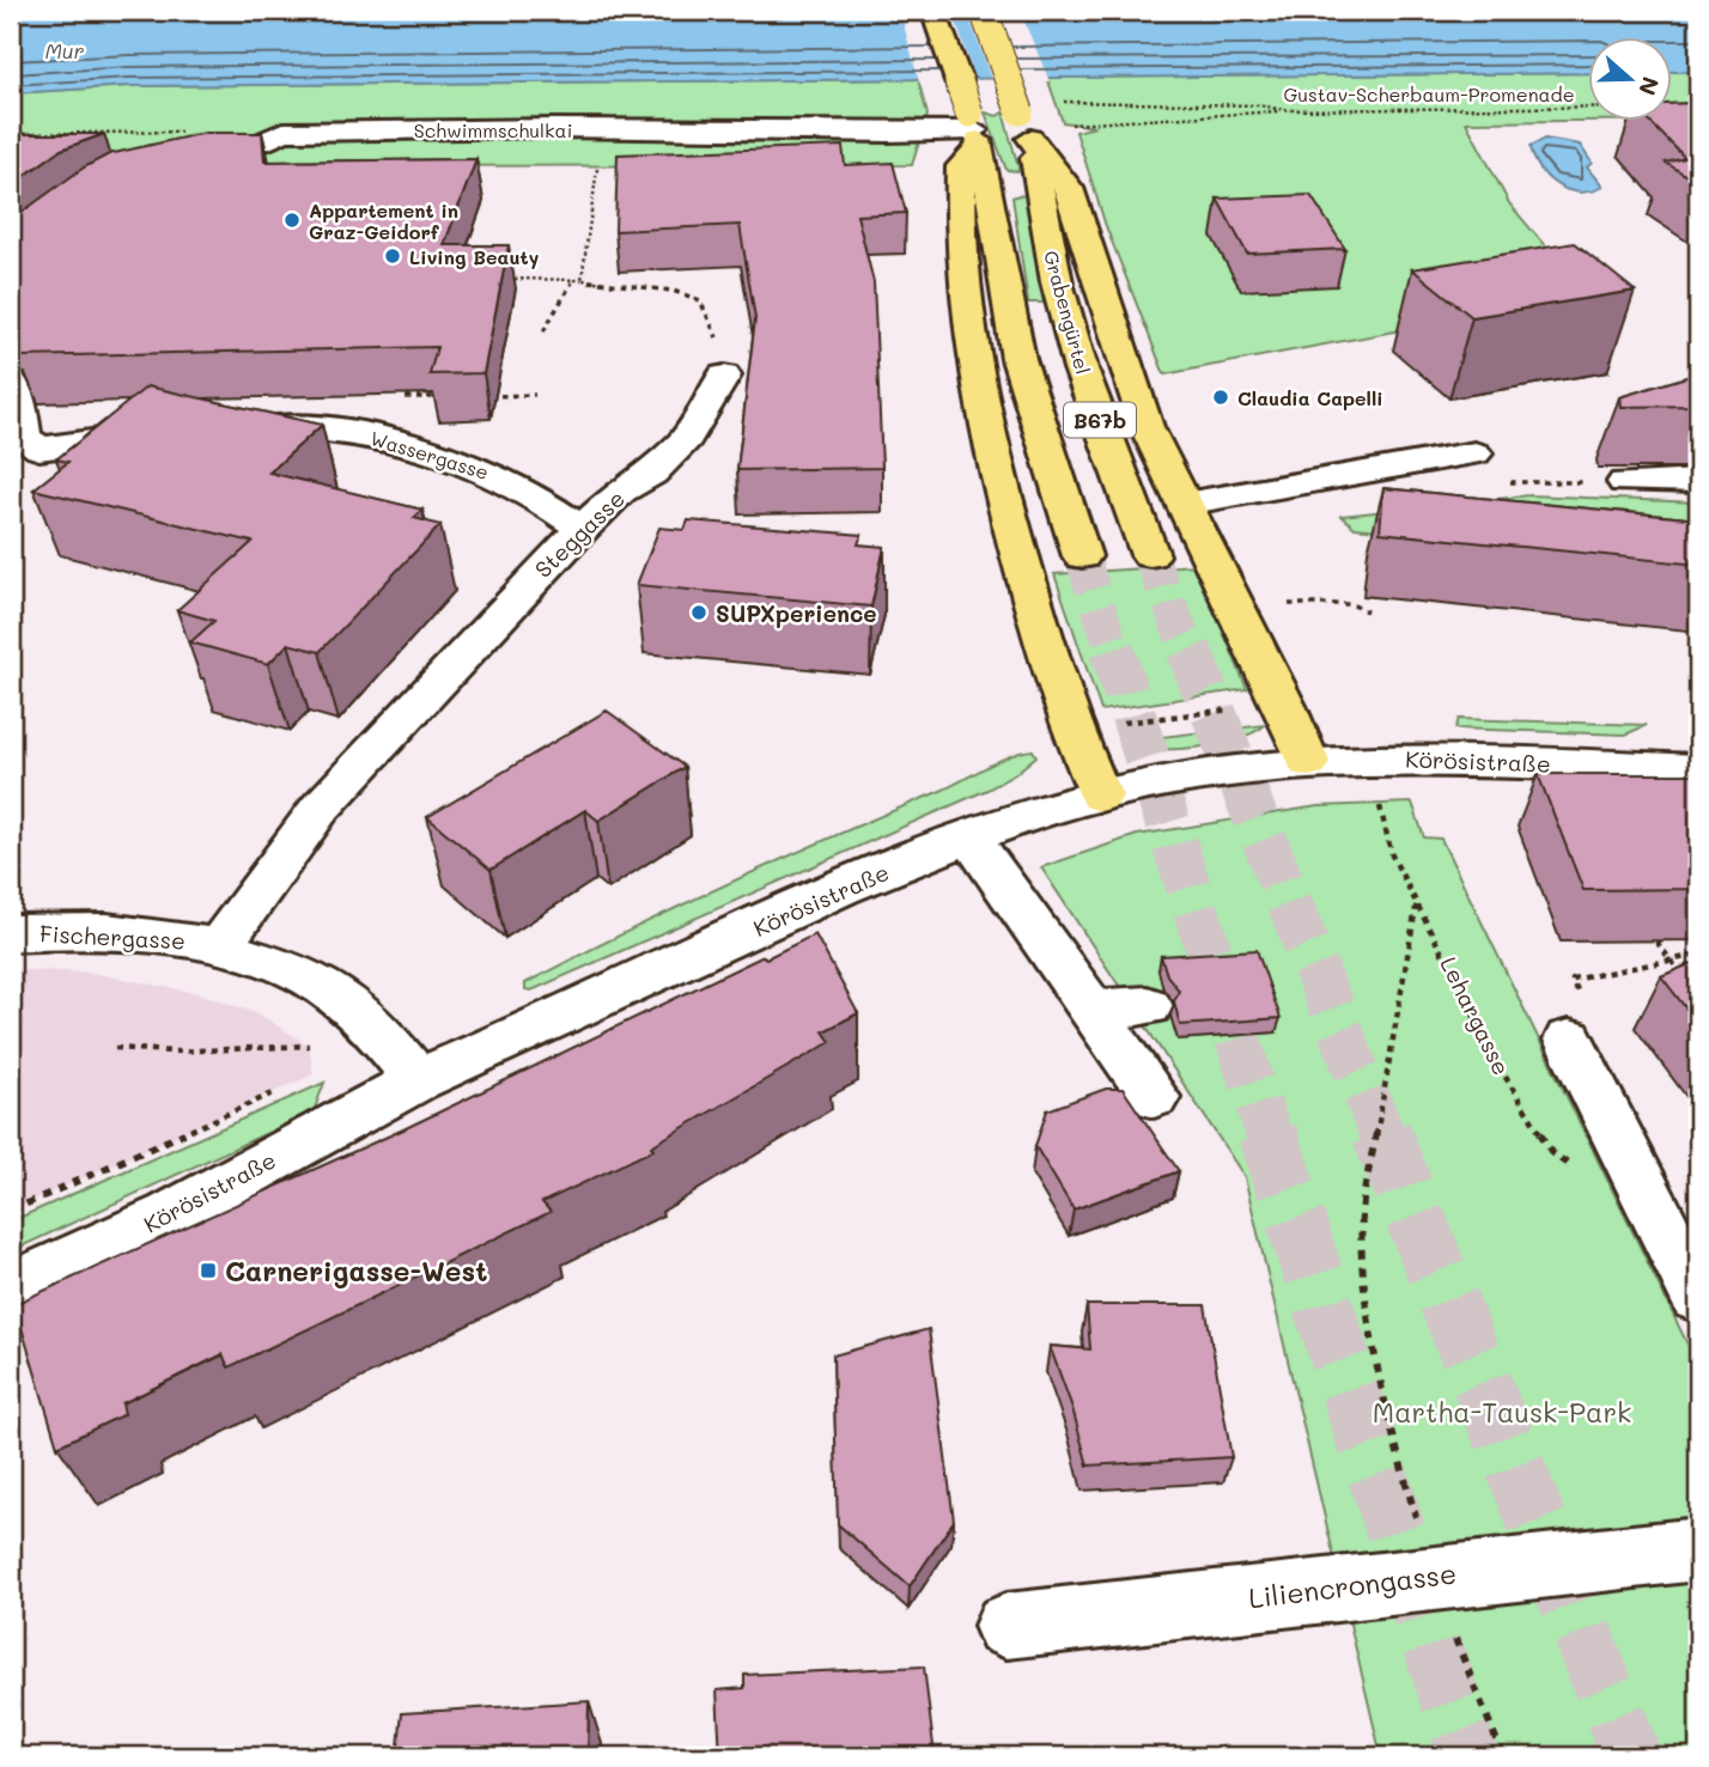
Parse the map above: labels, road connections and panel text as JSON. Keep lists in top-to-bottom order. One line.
{"streets":{"main road":["Grabengürtel","B67b"],"street":["Schwimmschulkai","Wassergasse","Steggasse","Körösistraße","Fischergasse","Liliencrongasse"],"path":["Gustav-Scherbaum-Promenade","Lehargasse"]},"crossings":[["Schwimmschulkai","B67b"],["Wassergasse","Steggasse"],["Steggasse","Fischergasse"],["Körösistraße","Fischergasse"],["Körösistraße","Lehargasse"]],"water":["Mur"],"parks":["Martha-Tausk-Park"],"places":{"other":["Appartement in Graz-Geidorf","Living Beauty","Claudia Capelli","SUPXperience"],"transit":["Carnerigasse-West"]},"north":"right"}
